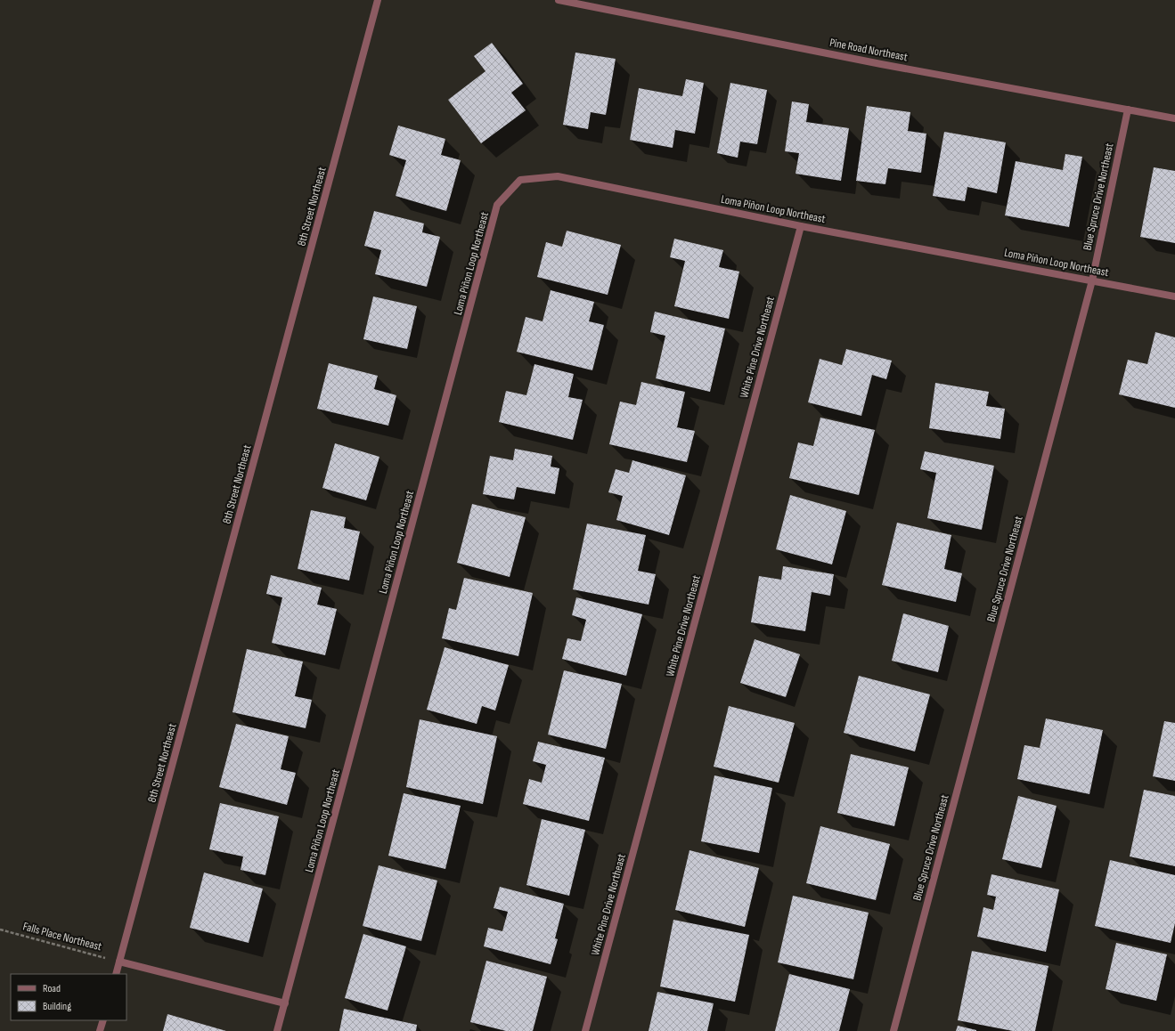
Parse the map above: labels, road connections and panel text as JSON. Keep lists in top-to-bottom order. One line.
{"streets":{"street":["Pine Road Northeast","Blue Spruce Drive Northeast","8th Street Northeast","Loma Piñon Loop Northeast","White Pine Drive Northeast"],"path":["Falls Place Northeast"]},"crossings":[["Pine Road Northeast","Blue Spruce Drive Northeast"],["Blue Spruce Drive Northeast","Loma Piñon Loop Northeast"],["8th Street Northeast","Falls Place Northeast"],["Loma Piñon Loop Northeast","White Pine Drive Northeast"]],"legend":["Road","Building"]}
